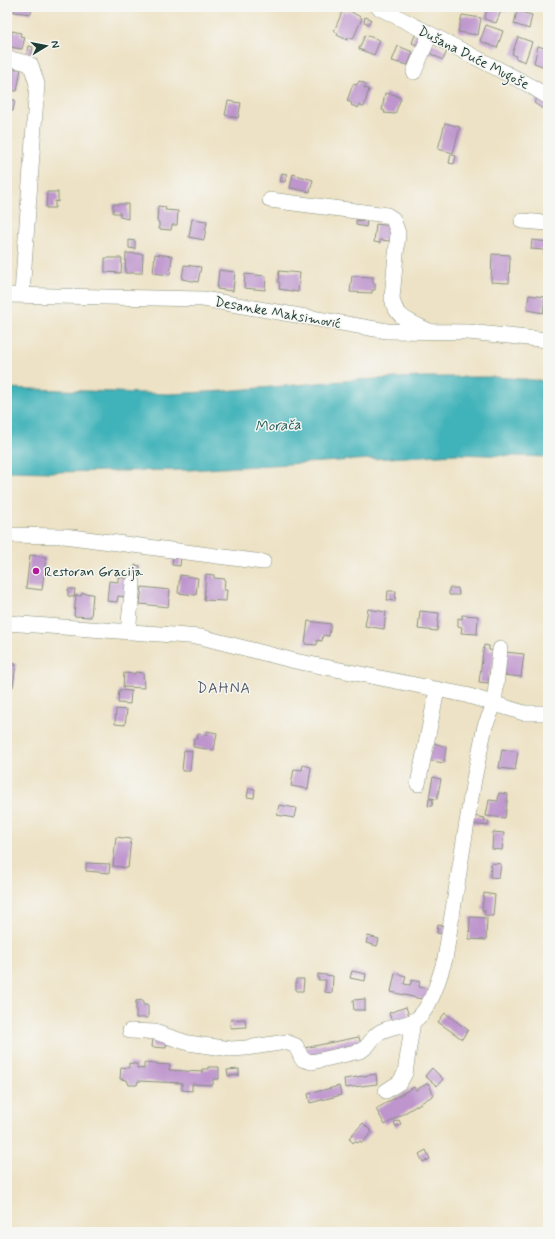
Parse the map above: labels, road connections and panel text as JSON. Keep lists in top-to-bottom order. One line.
{"streets":{"street":["Dušana Duće Mugoše","Desanke Maksimović"]},"districts":["DAHNA"],"water":["Morača"],"places":["Restoran Gracija"],"north":"right"}
